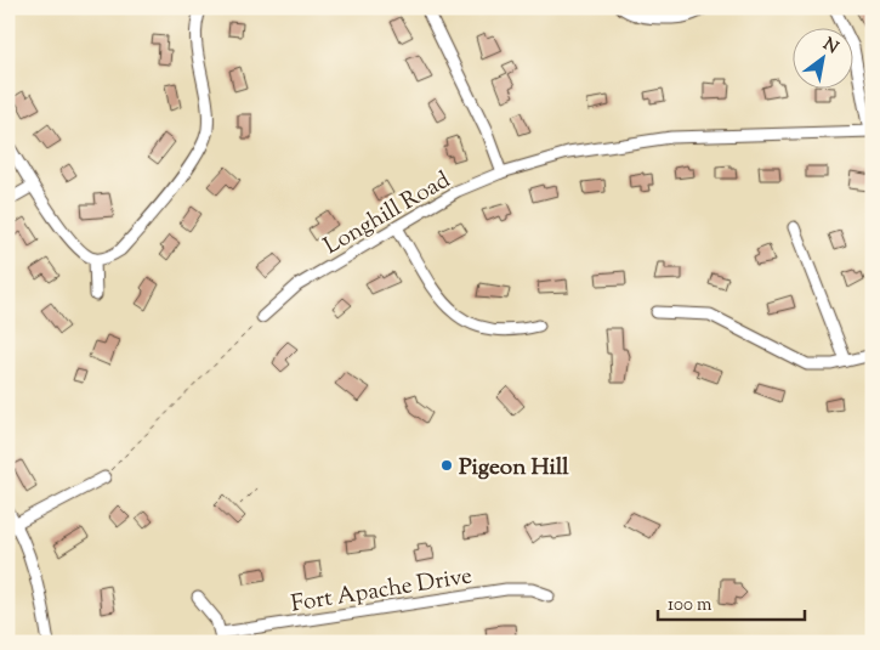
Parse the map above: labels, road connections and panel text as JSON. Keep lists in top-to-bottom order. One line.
{"streets":{"street":["Longhill Road","Fort Apache Drive"]},"places":["Pigeon Hill"],"scale_bar":"100 m","north":"top right"}
